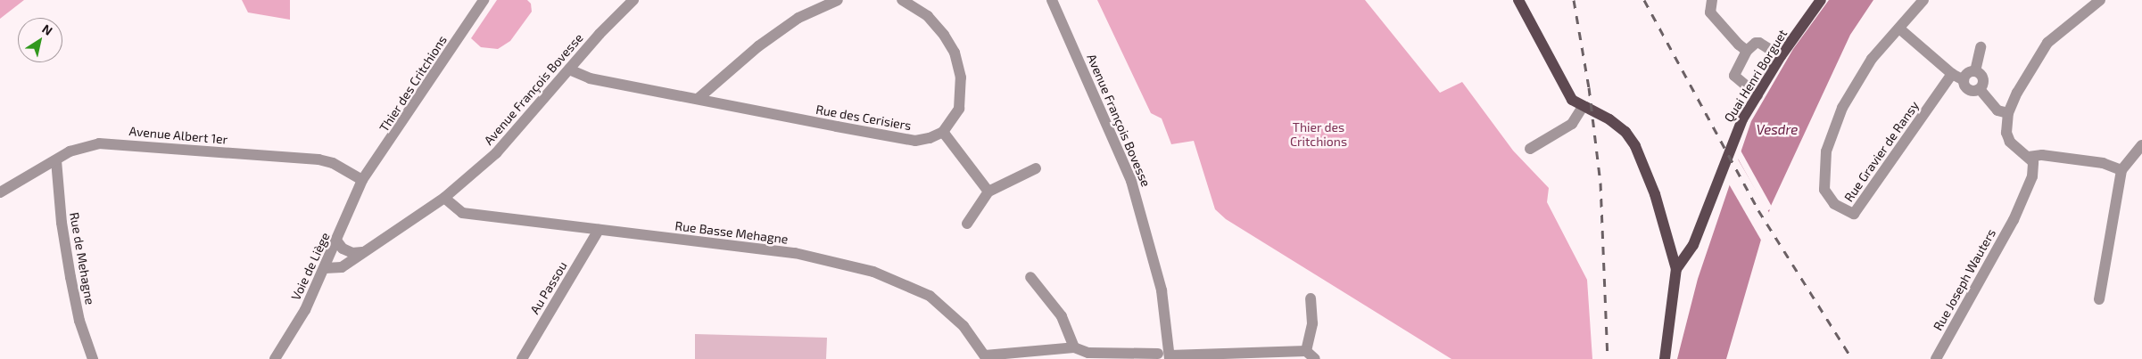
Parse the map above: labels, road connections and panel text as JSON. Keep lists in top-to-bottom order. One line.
{"streets":{"main road":["Quai Henri Borguet"],"street":["Thier des Critchions","Avenue François Bovesse","Rue des Cerisiers","Avenue Albert 1er","Rue Gravier de Ransy","Rue Basse Mehagne","Rue de Mehagne","Voie de Liège","Rue Joseph Wauters","Au Passou"]},"crossings":[["Thier des Critchions","Avenue Albert 1er"],["Thier des Critchions","Voie de Liège"],["Avenue François Bovesse","Rue des Cerisiers"],["Avenue François Bovesse","Rue Basse Mehagne"],["Avenue François Bovesse","Voie de Liège"],["Avenue Albert 1er","Rue de Mehagne"],["Avenue Albert 1er","Voie de Liège"],["Rue Basse Mehagne","Au Passou"]],"water":["Vesdre"],"parks":["Thier des Critchions"],"north":"top right"}
